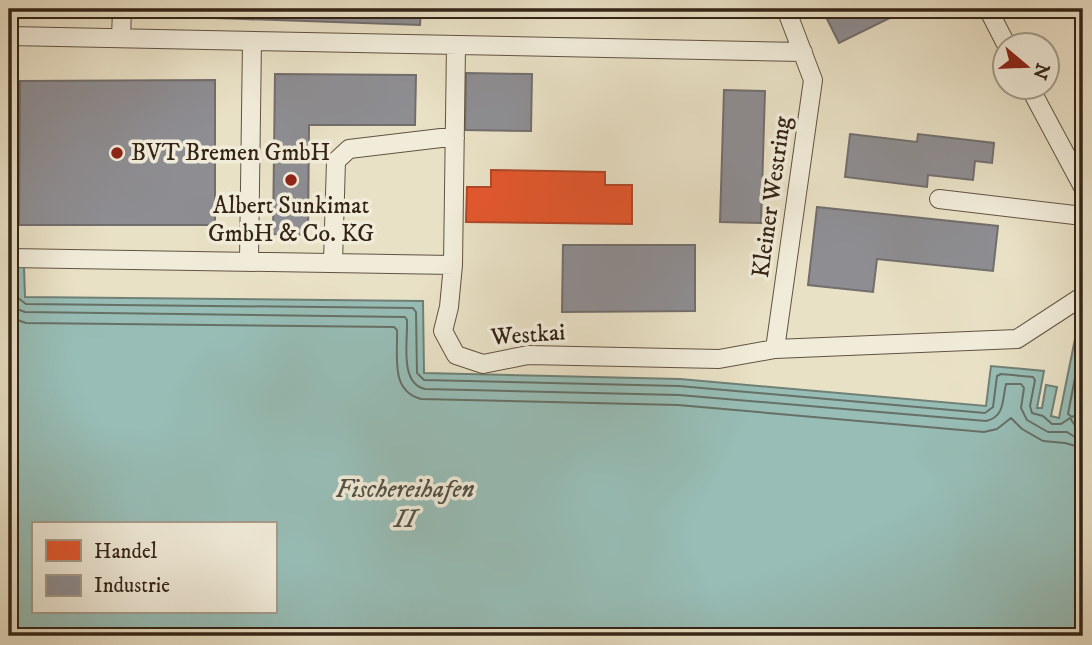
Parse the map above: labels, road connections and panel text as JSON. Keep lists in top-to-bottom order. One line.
{"streets":{"street":["Kleiner Westring","Westkai"]},"crossings":[["Kleiner Westring","Westkai"]],"water":["Fischereihafen II"],"places":["BVT Bremen GmbH","Albert Sunkimat GmbH & Co. KG"],"legend":["Handel","Industrie"],"north":"right"}
